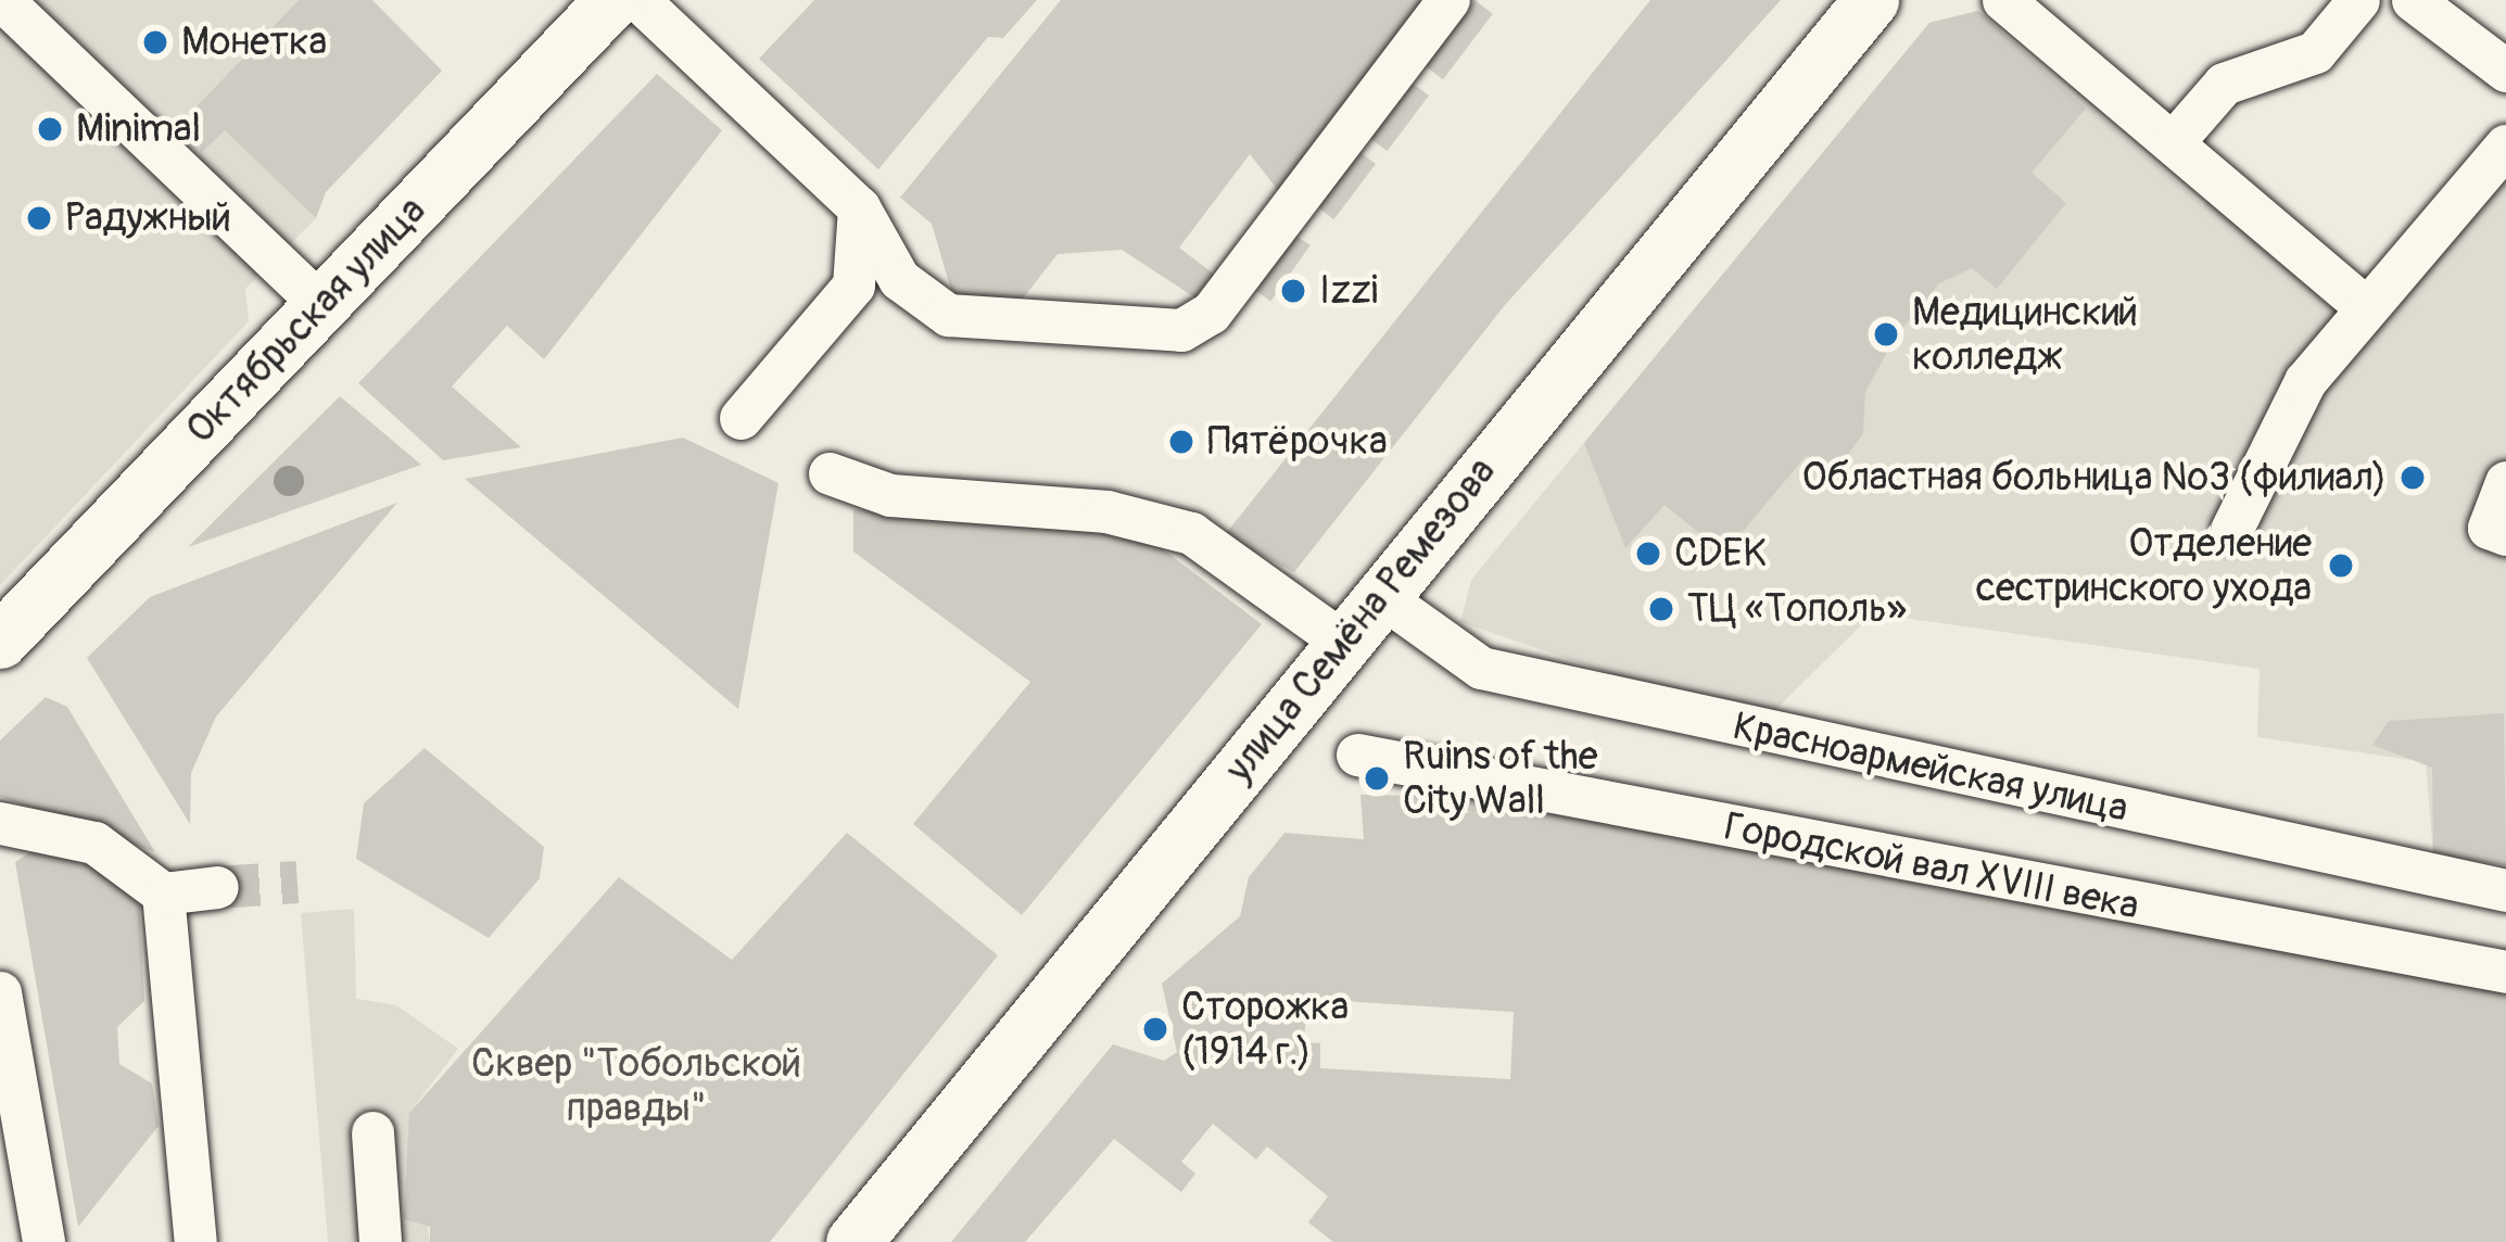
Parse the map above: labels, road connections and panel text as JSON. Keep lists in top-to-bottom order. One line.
{"streets":{"main road":["Октябрьская улица","улица Семёна Ремезова"],"street":["Красноармейская улица","Городской вал XVIII века"]},"crossings":[["улица Семёна Ремезова","Красноармейская улица"]],"parks":["Сквер \"Тобольской правды\""],"places":["Монетка","Minimal","Радужный","Izzi","Медицинский колледж","Пятёрочка","Областная больница №3 (филиал)","CDEK","Отделение сестринского ухода","ТЦ «Тополь»","Ruins of the City Wall","Сторожка (1914 г.)"]}
